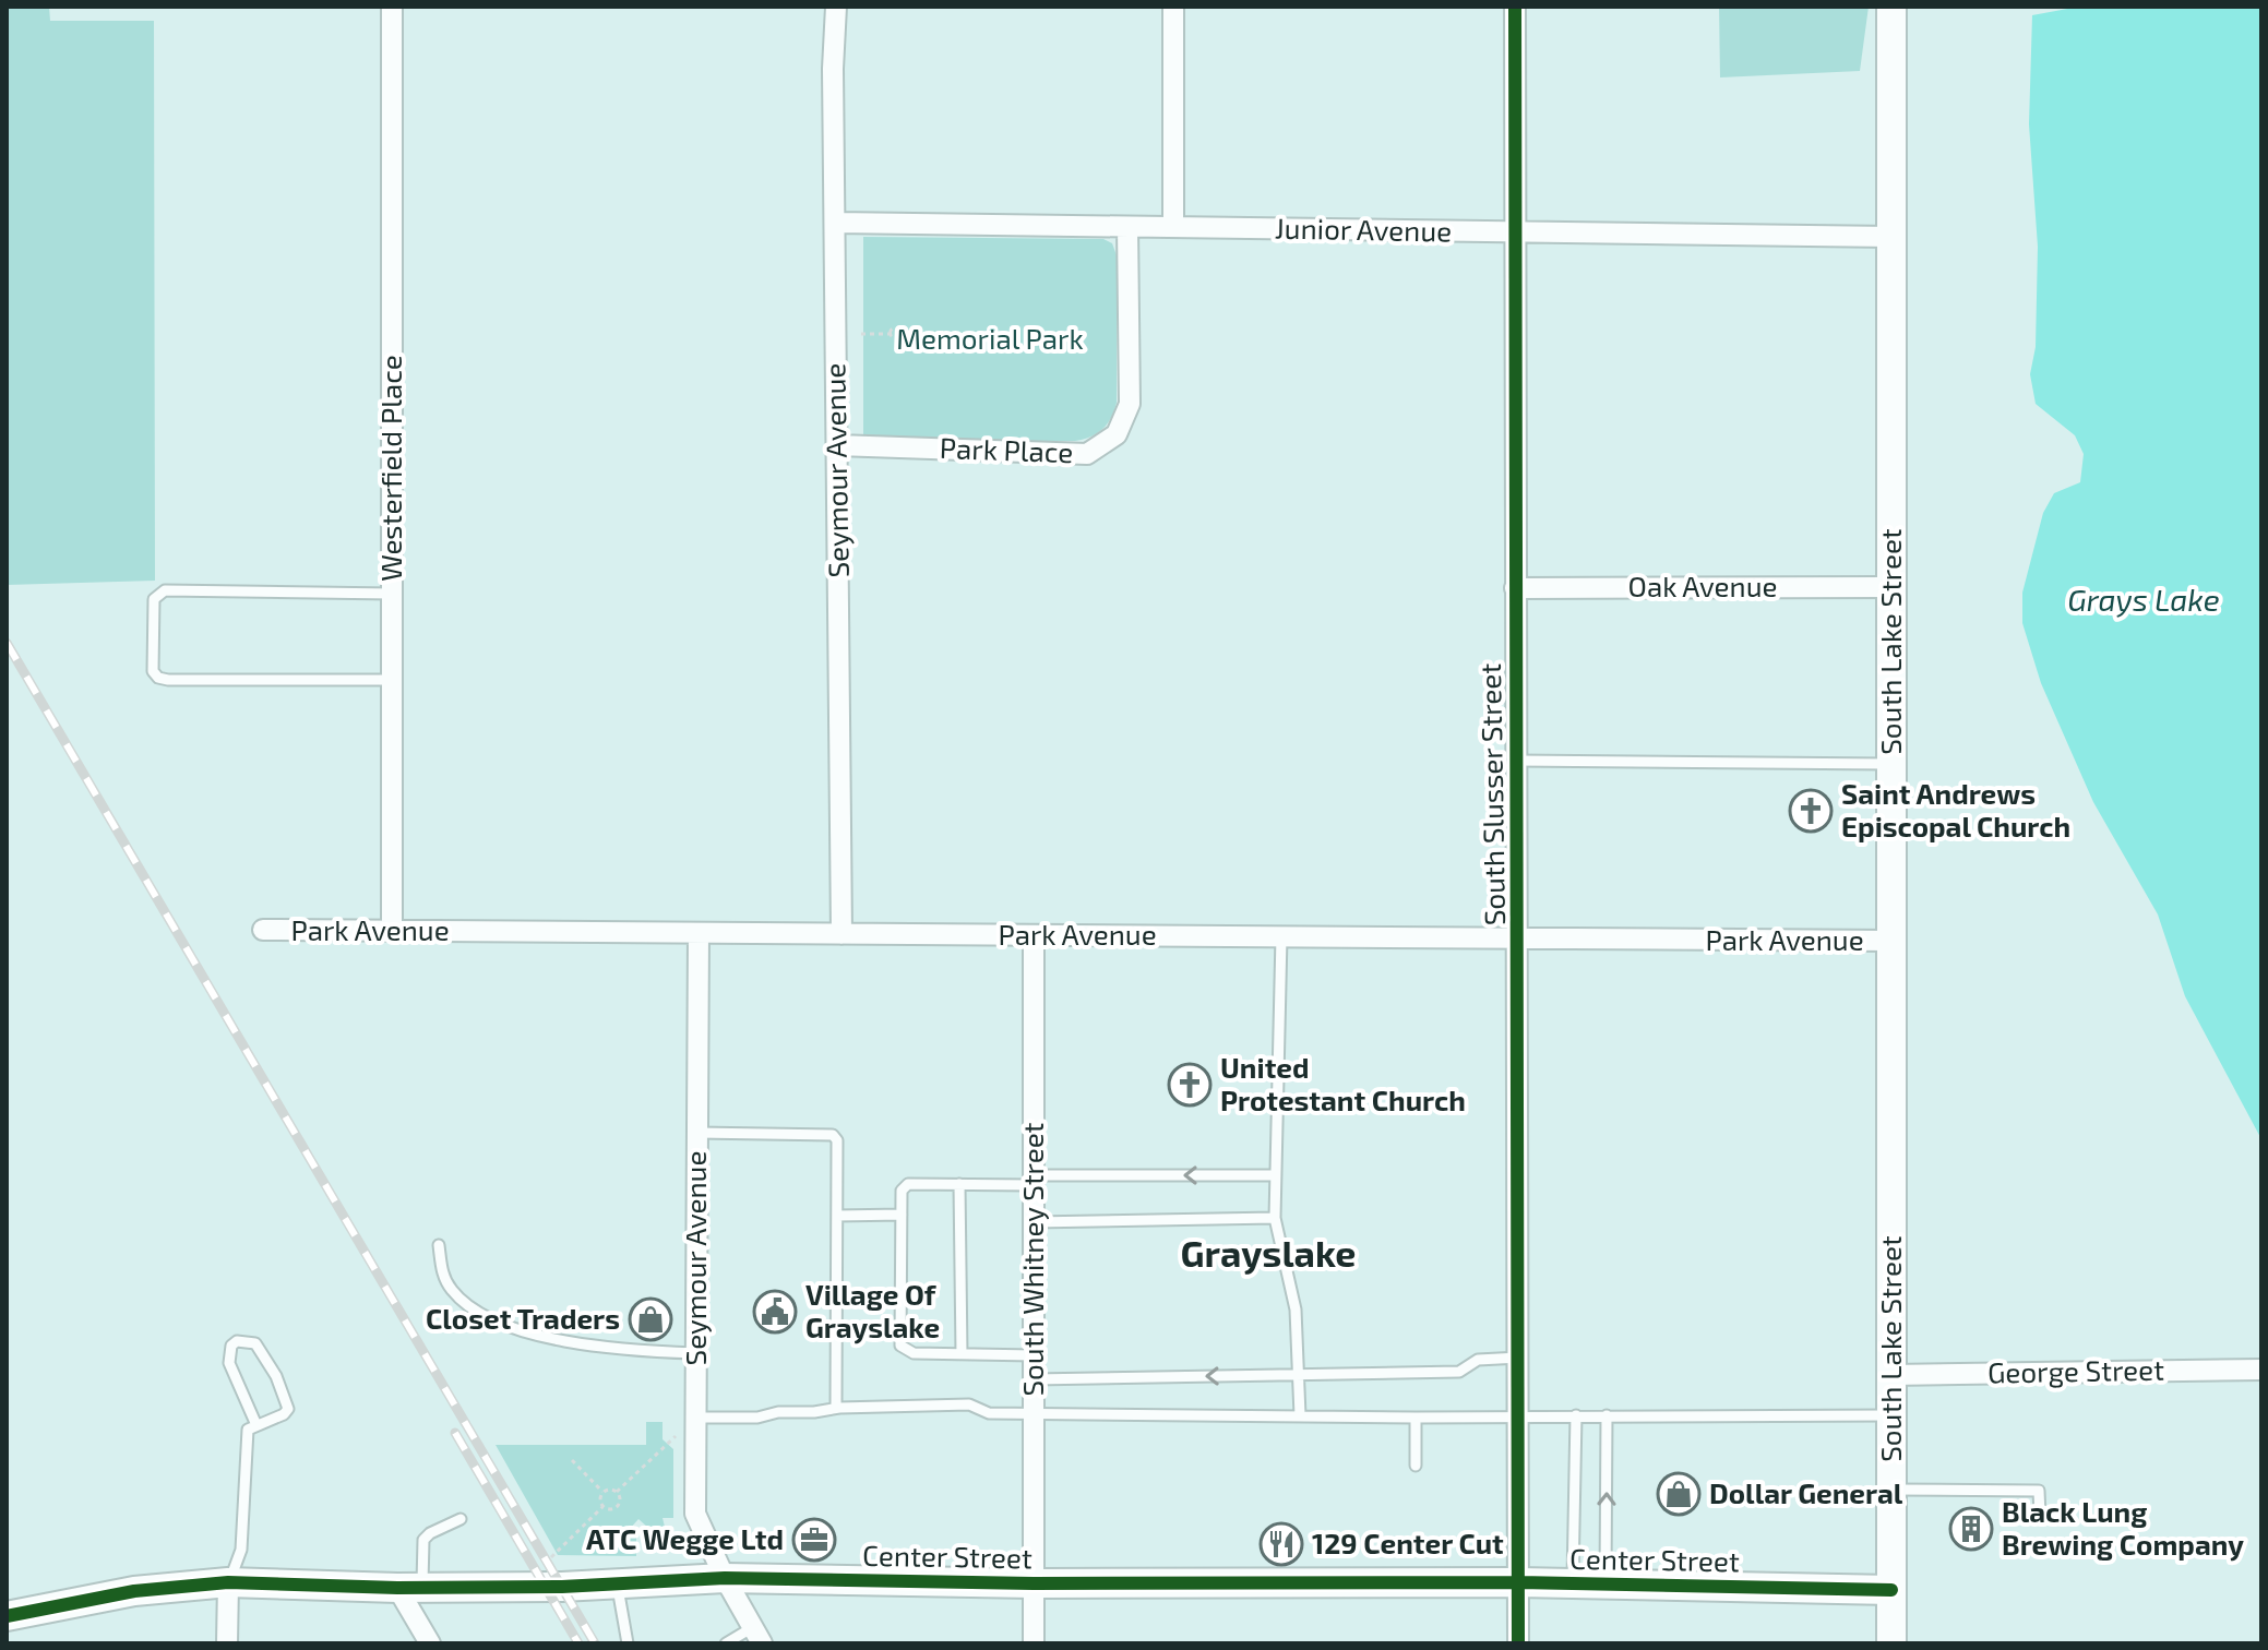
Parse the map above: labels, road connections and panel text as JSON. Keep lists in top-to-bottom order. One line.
{"streets":{"street":["Junior Avenue","Park Place","Westerfield Place","Seymour Avenue","Oak Avenue","South Lake Street","South Slusser Street","Park Avenue","South Whitney Street","George Street","Center Street"]},"crossings":[["Junior Avenue","Park Place"],["Junior Avenue","Seymour Avenue"],["Junior Avenue","South Lake Street"],["Junior Avenue","South Slusser Street"],["Park Place","Seymour Avenue"],["Westerfield Place","Park Avenue"],["Seymour Avenue","Park Avenue"],["Seymour Avenue","Center Street"],["Oak Avenue","South Lake Street"],["Oak Avenue","South Slusser Street"],["South Lake Street","Park Avenue"],["South Lake Street","George Street"],["South Lake Street","Center Street"],["South Slusser Street","Park Avenue"],["South Slusser Street","Center Street"],["Park Avenue","South Whitney Street"],["South Whitney Street","Center Street"]],"districts":["Grayslake"],"water":["Grays Lake"],"parks":["Memorial Park"],"places":{"church":["Saint Andrews Episcopal Church","United Protestant Church"],"public building":["Village Of Grayslake"],"shop":["Closet Traders","Dollar General"],"building":["Black Lung Brewing Company"],"office":["ATC Wegge Ltd"],"restaurant":["129 Center Cut"]}}
